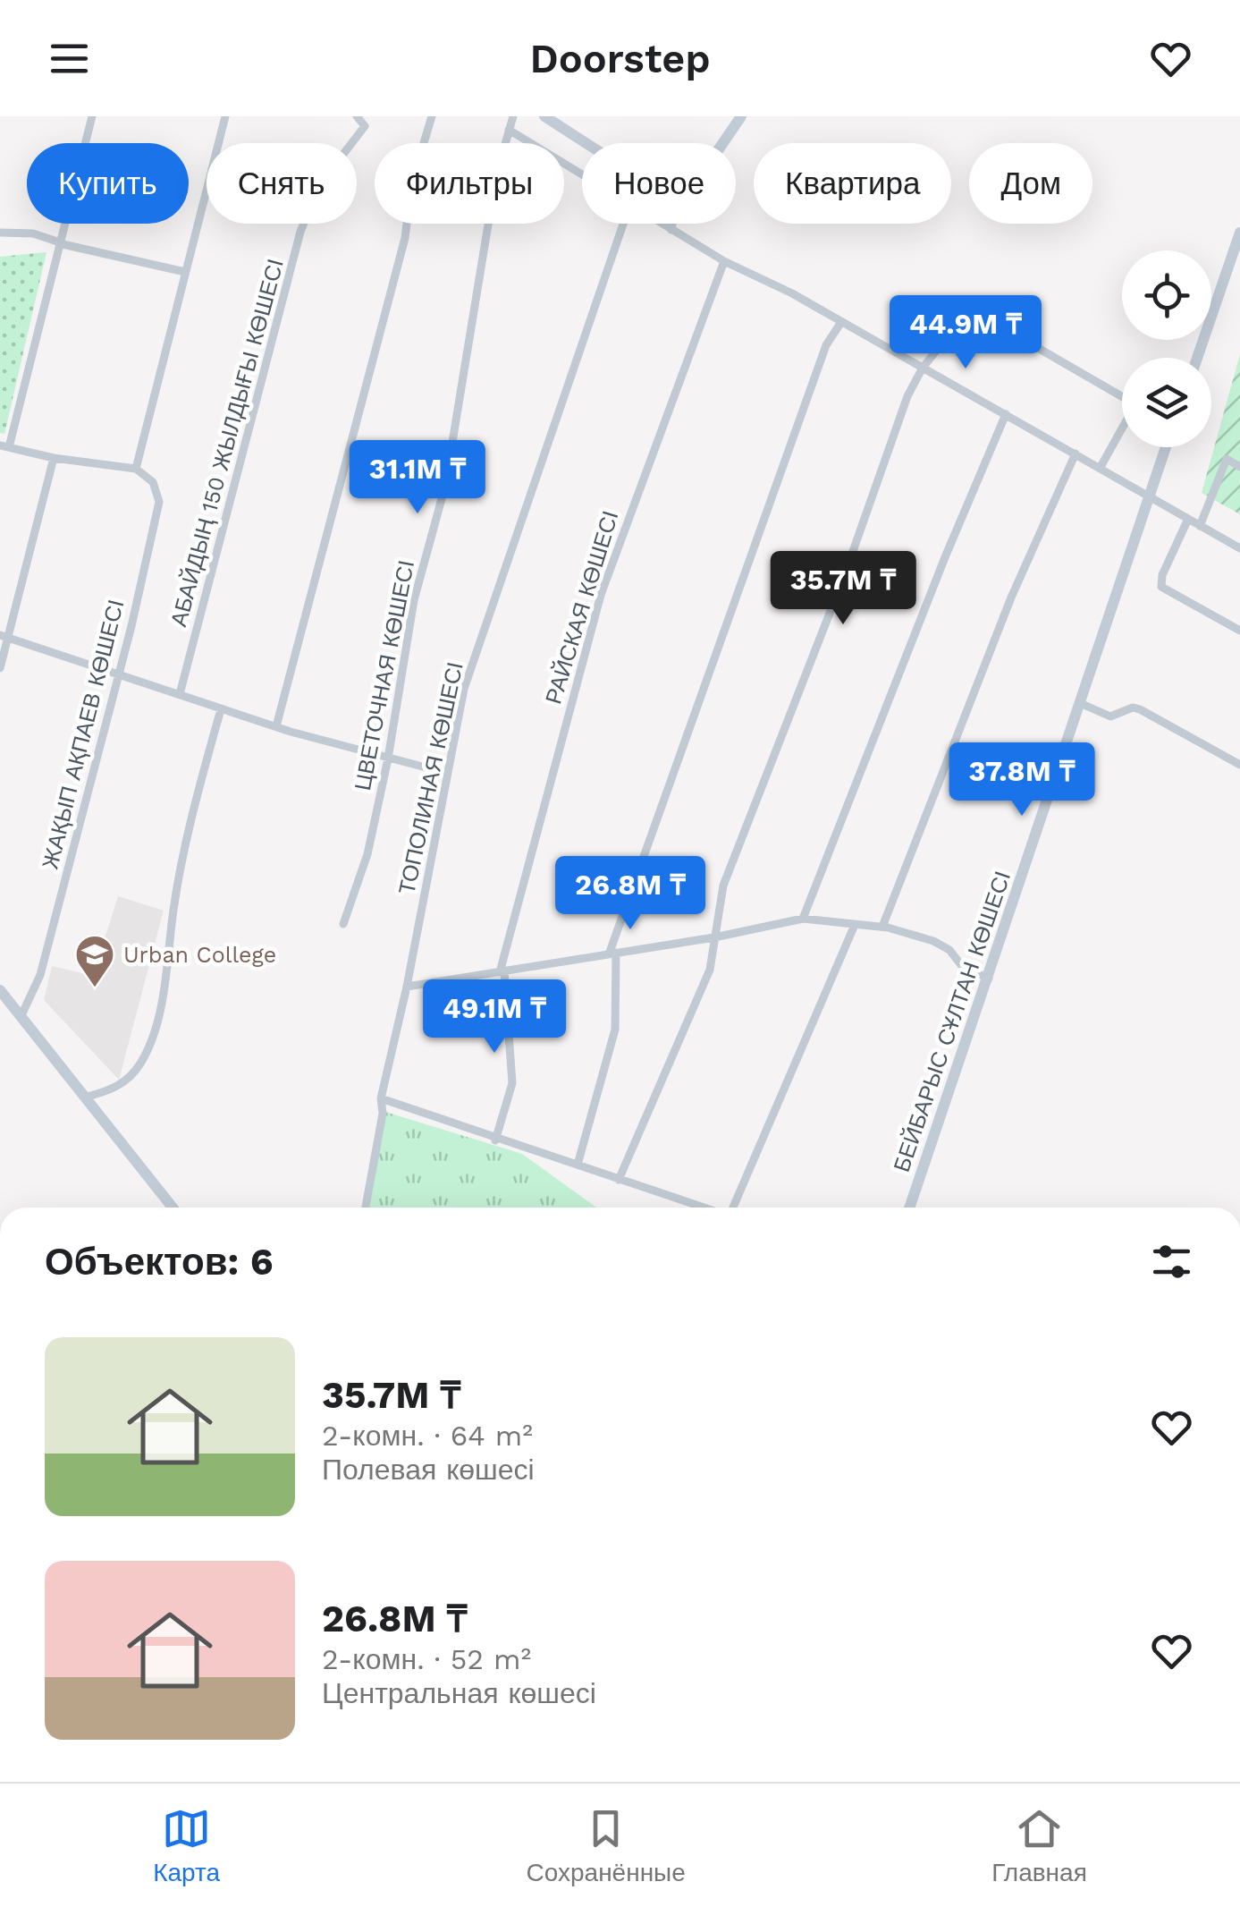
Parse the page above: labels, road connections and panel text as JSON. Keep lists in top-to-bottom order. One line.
{"streets":{"street":["АБАЙДЫҢ 150 ЖЫЛДЫҒЫ КӨШЕСІ","РАЙСКАЯ КӨШЕСІ","ЦВЕТОЧНАЯ КӨШЕСІ","ЖАҚЫП АҚПАЕВ КӨШЕСІ","ТОПОЛИНАЯ КӨШЕСІ","БЕЙБАРЫС СҰЛТАН КӨШЕСІ"]},"places":{"school or university":["Urban College"]},"page":{"header":"Doorstep","chip":["Купить","Снять","Фильтры","Новое","Квартира","Дом"],"price":["44.9M ₸","31.1M ₸","35.7M ₸","37.8M ₸","26.8M ₸","49.1M ₸"],"heading":"Объектов: 6","list":[{"name":"35.7M ₸","note":"2-комн. · 64 m² · Полевая көшесі"},{"name":"26.8M ₸","note":"2-комн. · 52 m² · Центральная көшесі"}],"tabs":["Карта","Сохранённые","Главная"]}}
